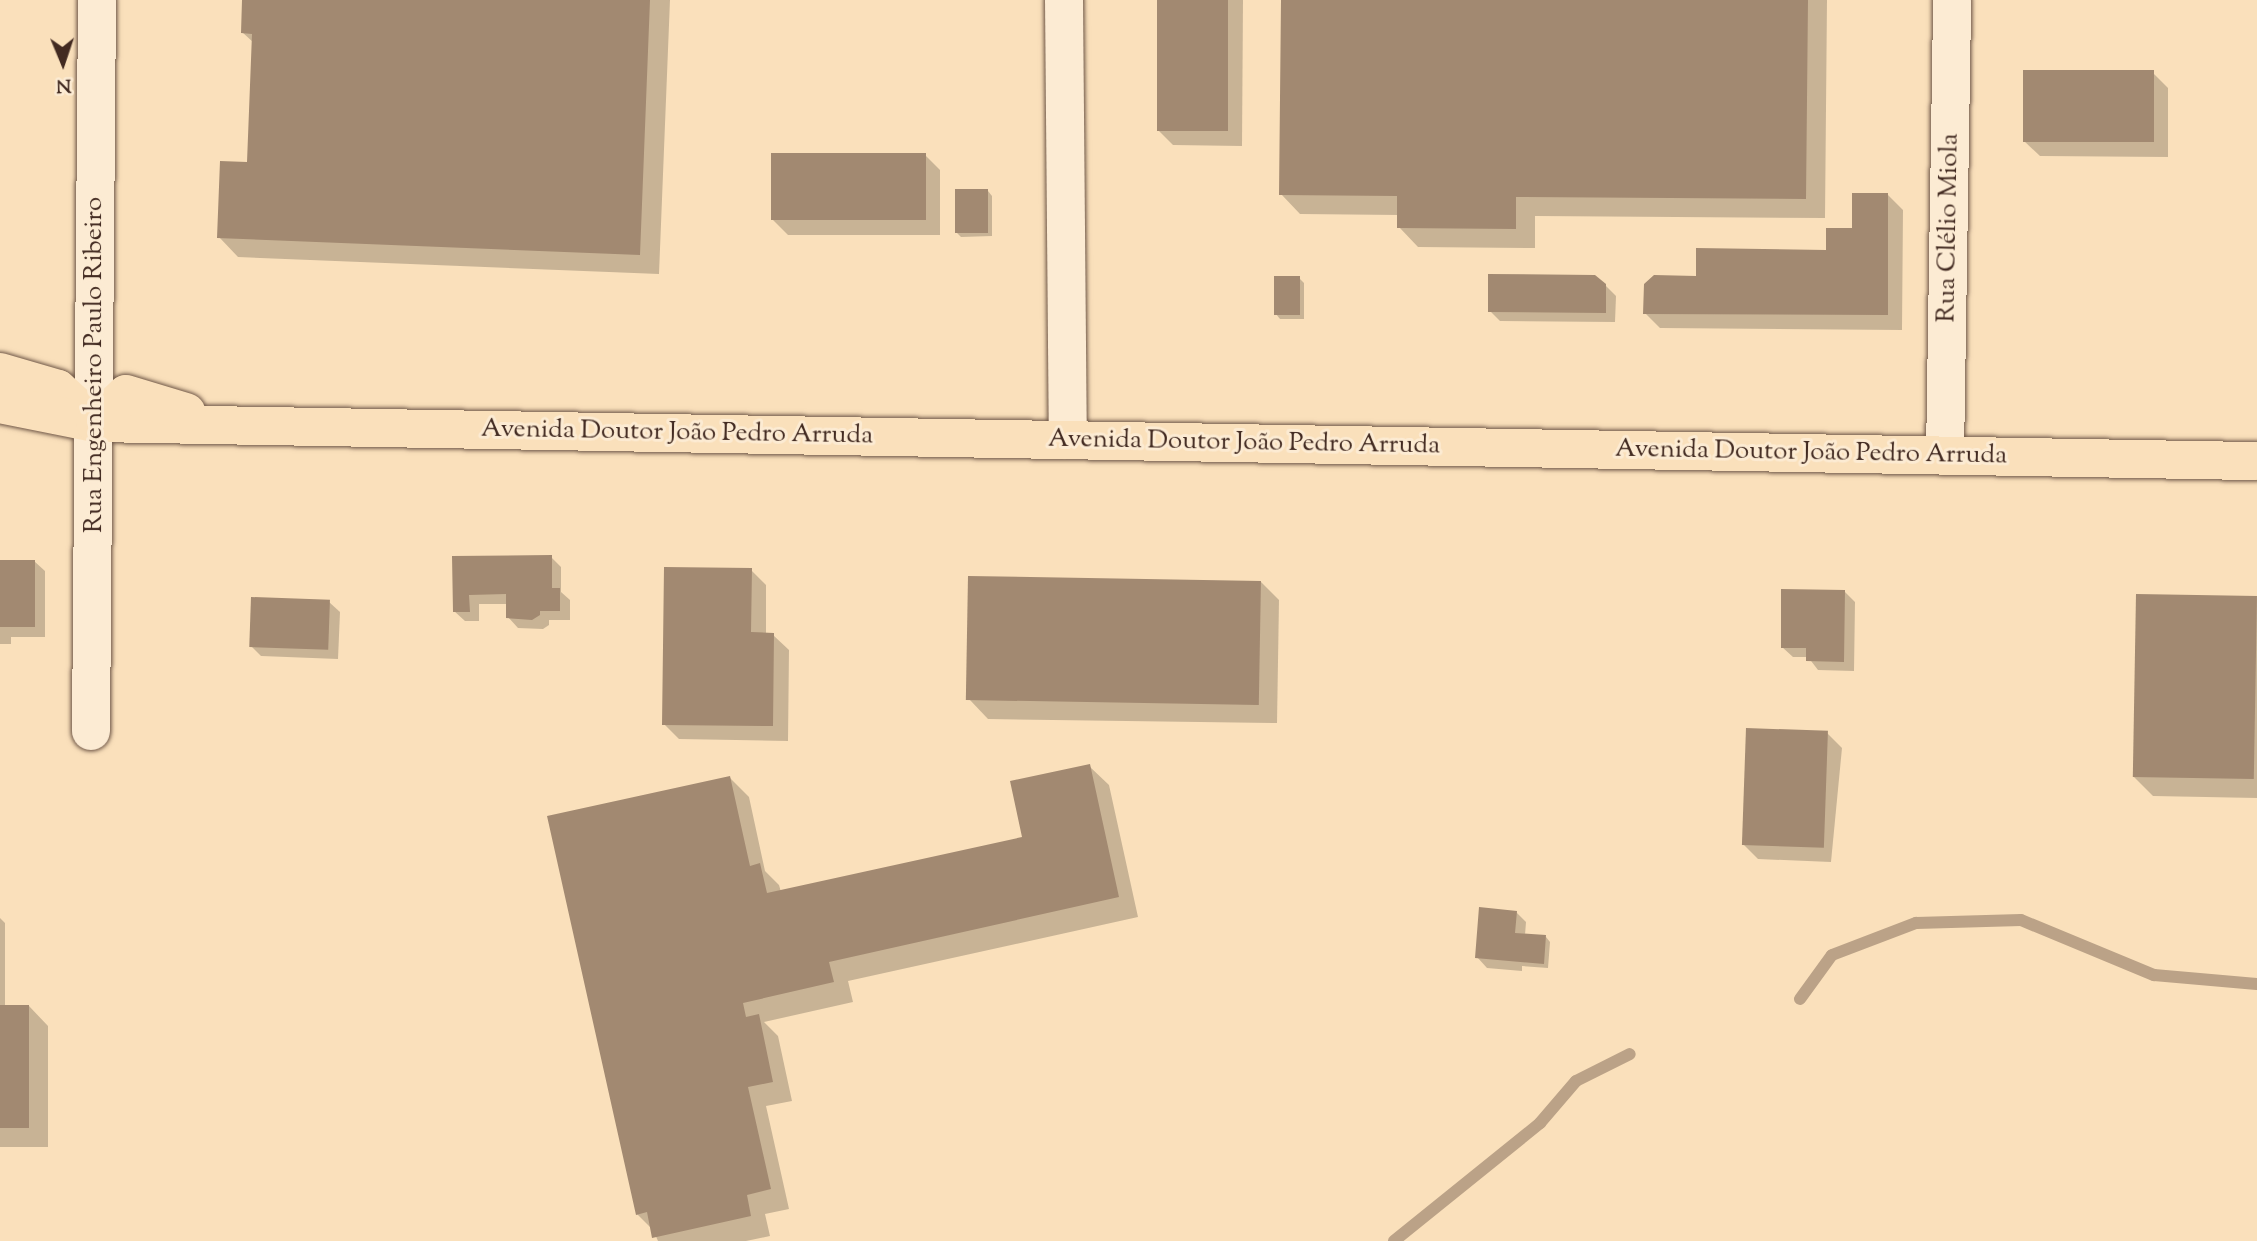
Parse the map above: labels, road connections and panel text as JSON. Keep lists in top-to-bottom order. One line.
{"streets":{"main road":["Avenida Doutor João Pedro Arruda"],"street":["Rua Clélio Miola","Rua Engenheiro Paulo Ribeiro"]},"crossings":[["Rua Clélio Miola","Avenida Doutor João Pedro Arruda"],["Rua Engenheiro Paulo Ribeiro","Avenida Doutor João Pedro Arruda"]],"north":"bottom"}
